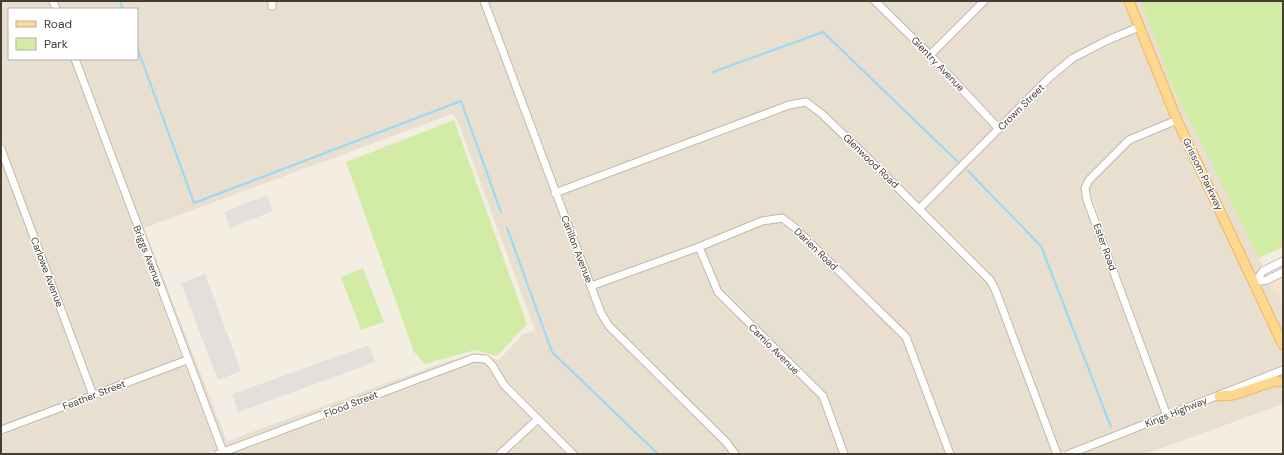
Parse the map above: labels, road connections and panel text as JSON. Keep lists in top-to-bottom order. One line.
{"streets":{"main road":["Grissom Parkway"],"street":["Glentry Avenue","Crown Street","Glenwood Road","Ester Road","Carillon Avenue","Darien Road","Briggs Avenue","Carlowe Avenue","Camio Avenue","Feather Street","Flood Street","Kings Highway"]},"crossings":[["Glentry Avenue","Crown Street"],["Crown Street","Glenwood Road"],["Crown Street","Grissom Parkway"],["Glenwood Road","Carillon Avenue"],["Grissom Parkway","Ester Road"],["Ester Road","Kings Highway"],["Carillon Avenue","Darien Road"],["Darien Road","Camio Avenue"],["Briggs Avenue","Feather Street"],["Briggs Avenue","Flood Street"],["Carlowe Avenue","Feather Street"]],"legend":["Road","Park"]}
